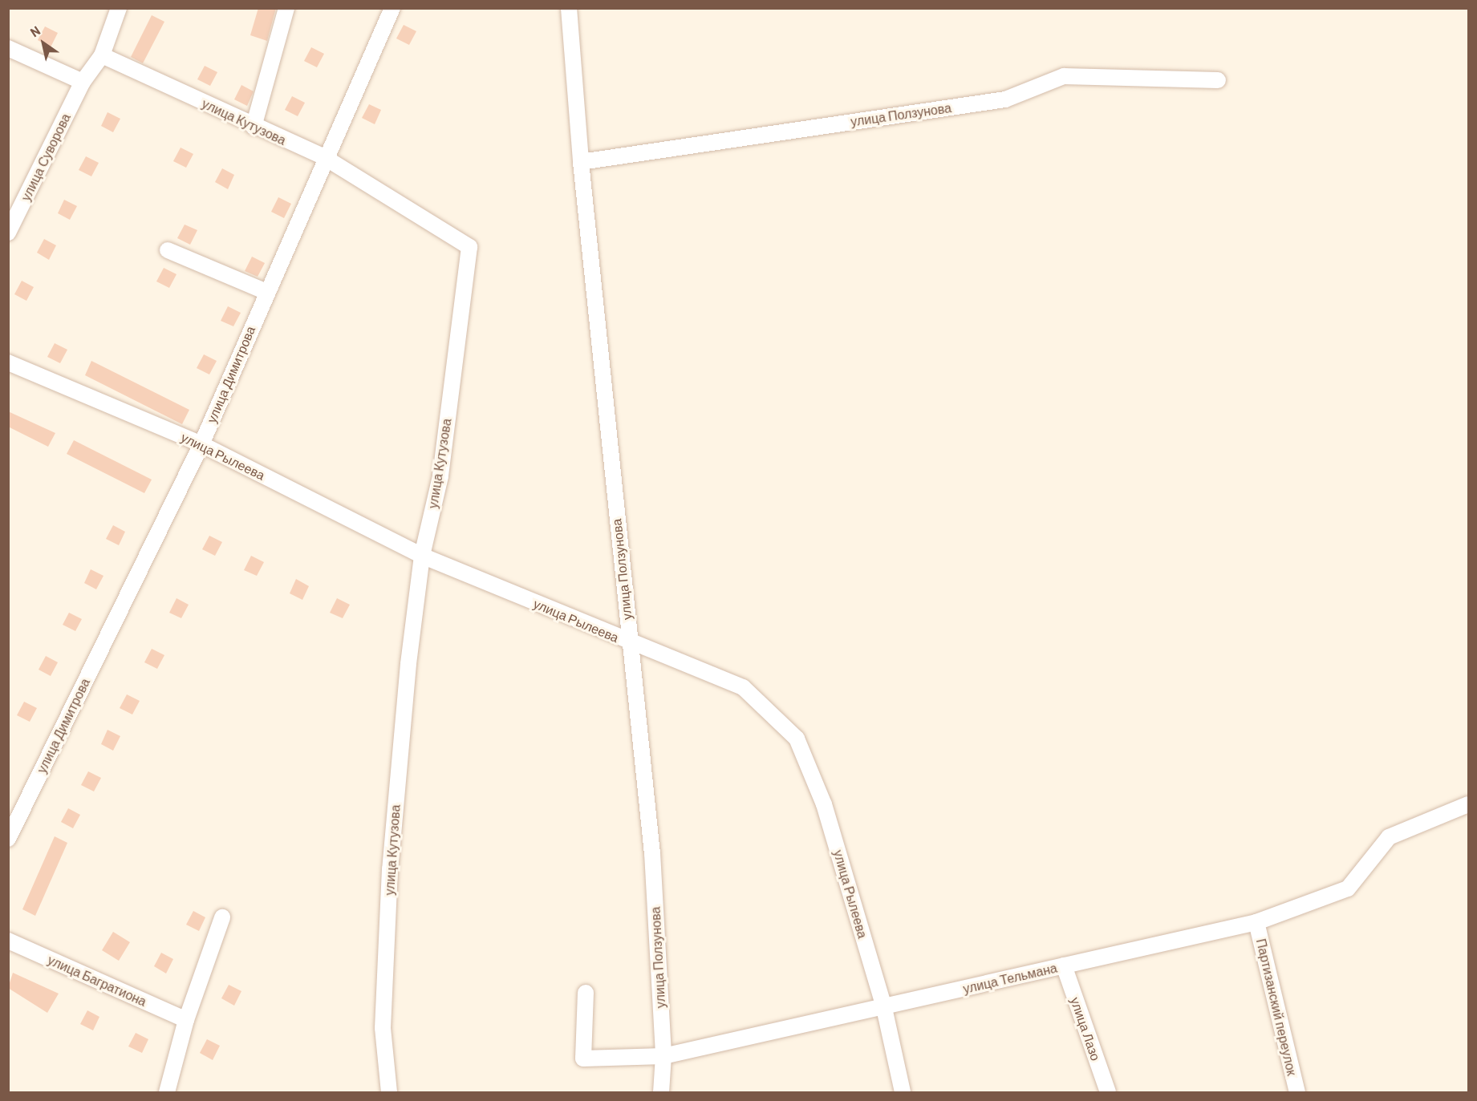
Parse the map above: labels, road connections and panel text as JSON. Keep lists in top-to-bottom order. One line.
{"streets":{"street":["улица Ползунова","улица Кутузова","улица Суворова","улица Димитрова","улица Рылеева","улица Тельмана","улица Багратиона","Партизанский переулок","улица Лазо"]},"crossings":[["улица Ползунова","улица Рылеева"],["улица Ползунова","улица Тельмана"],["улица Кутузова","улица Суворова"],["улица Кутузова","улица Димитрова"],["улица Кутузова","улица Рылеева"],["улица Димитрова","улица Рылеева"],["улица Рылеева","улица Тельмана"],["улица Тельмана","Партизанский переулок"],["улица Тельмана","улица Лазо"]],"north":"top left"}
